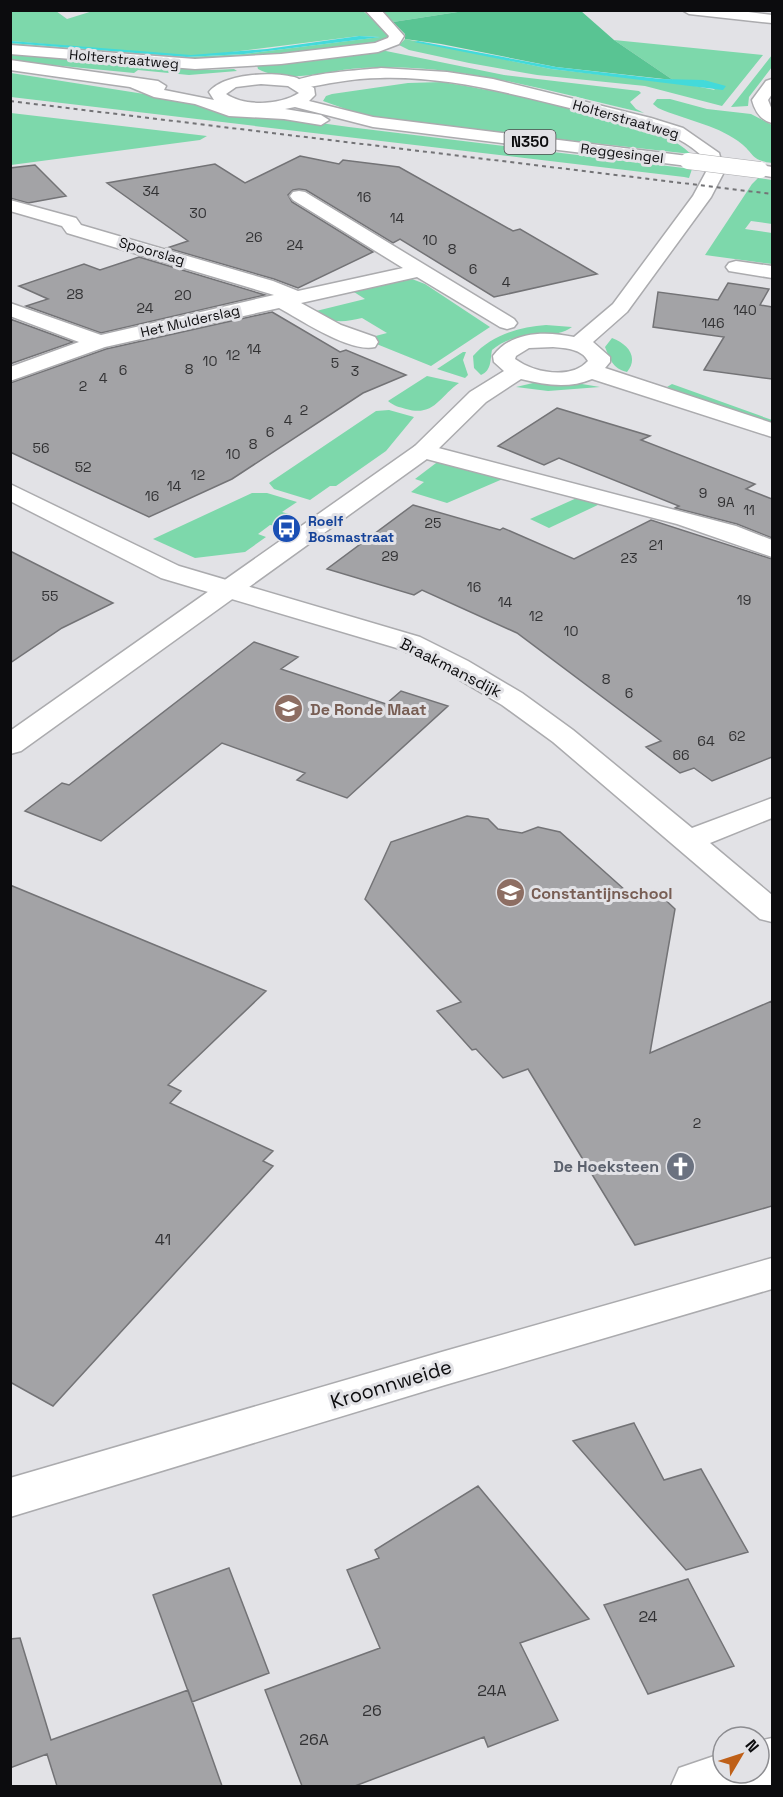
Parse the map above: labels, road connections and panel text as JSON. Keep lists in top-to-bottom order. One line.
{"streets":{"street":["Holterstraatweg","N350","Reggesingel","Spoorslag","Het Mulderslag","Braakmansdijk","Kroonnweide"]},"crossings":[["Holterstraatweg","N350"],["N350","Reggesingel"],["Spoorslag","Het Mulderslag"]],"places":{"bus stop":["Roelf Bosmastraat"],"school or university":["De Ronde Maat","Constantijnschool"],"church":["De Hoeksteen"]},"house_numbers":["34","16","30","14","26","10","24","8","6","4","28","20","24","140","146","14","12","10","5","8","6","3","4","2","2","4","6","8","56","10","52","12","14","9","16","9A","11","25","21","29","23","16","55","19","14","12","10","8","6","62","64","66","2","41","24","24A","26","26A"],"north":"top right"}
